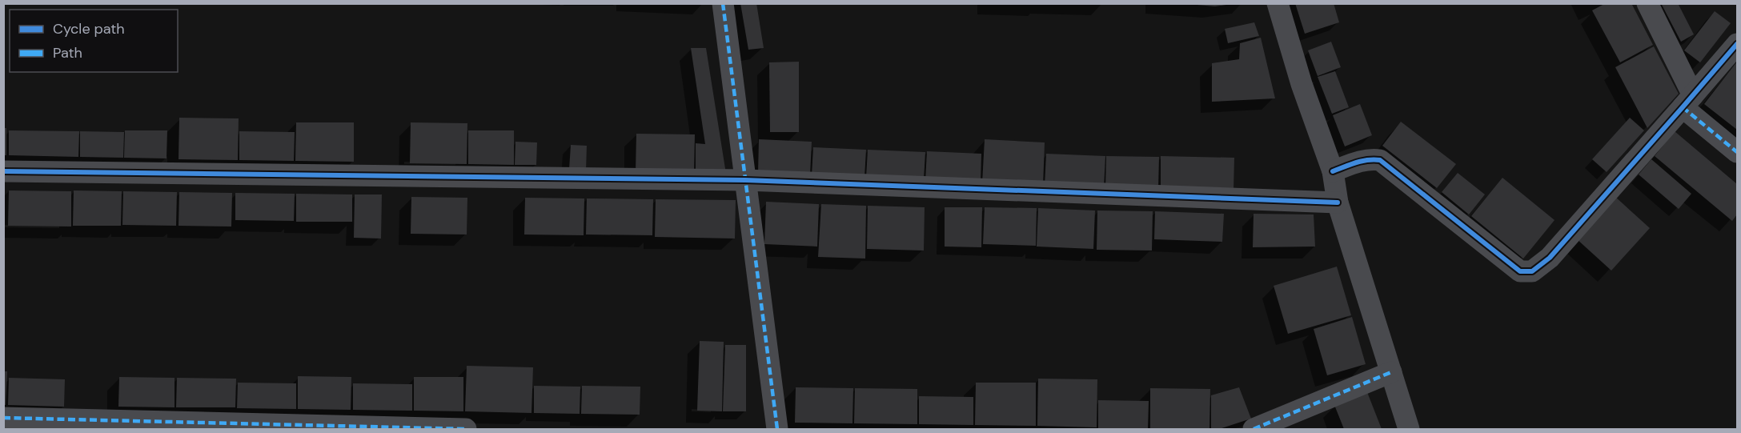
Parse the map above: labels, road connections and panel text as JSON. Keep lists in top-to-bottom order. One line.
{"legend":["Cycle path","Path"]}
